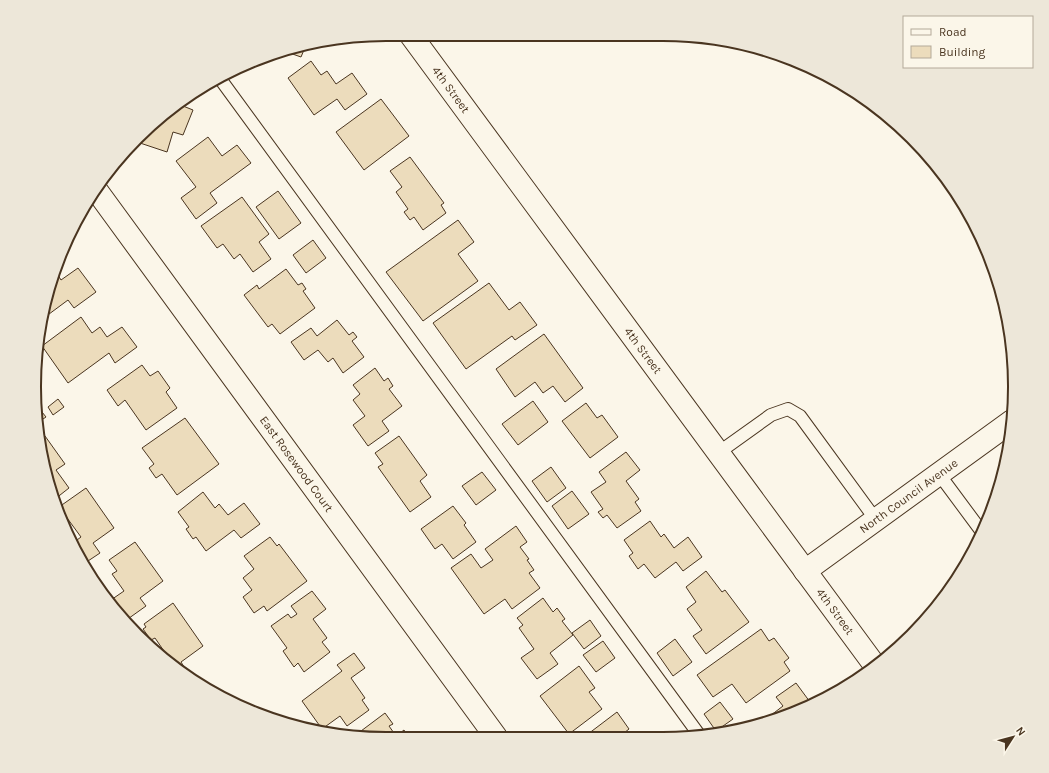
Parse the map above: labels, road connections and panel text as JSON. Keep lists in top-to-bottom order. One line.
{"streets":{"street":["4th Street","East Rosewood Court","North Council Avenue"]},"crossings":[["4th Street","North Council Avenue"]],"legend":["Road","Building"],"north":"top right"}
